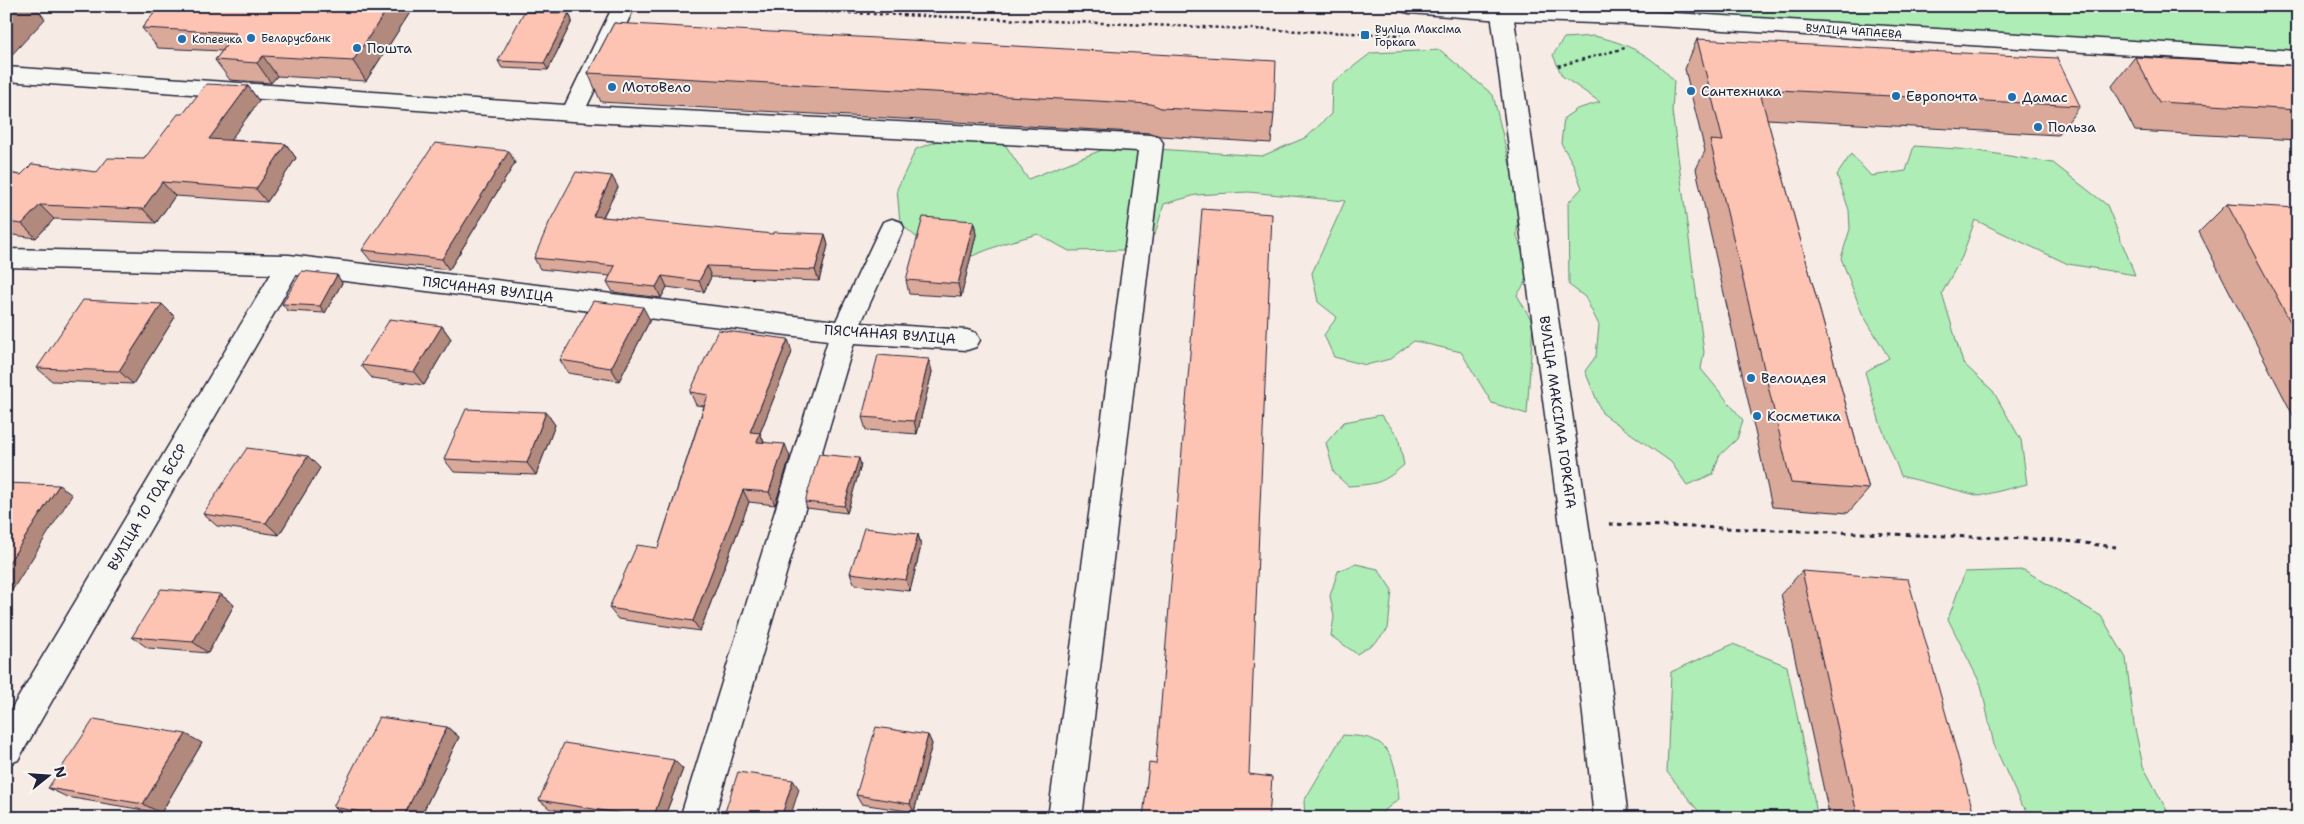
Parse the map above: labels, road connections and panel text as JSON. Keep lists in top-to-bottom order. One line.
{"streets":{"street":["ВУЛІЦА ЧАПАЕВА","ПЯСЧАНАЯ ВУЛІЦА","ВУЛІЦА МАКСІМА ГОРКАГА","ВУЛІЦА 10 ГОД БССР"]},"crossings":[["ВУЛІЦА ЧАПАЕВА","ВУЛІЦА МАКСІМА ГОРКАГА"],["ПЯСЧАНАЯ ВУЛІЦА","ВУЛІЦА 10 ГОД БССР"]],"places":{"transit":["Вуліца Максіма Горкага"],"other":["Беларусбанк","Копеечка","Пошта","МотоВело","Сантехника","Европочта","Дамас","Польза","Велоидея","Косметика"]},"north":"right"}
